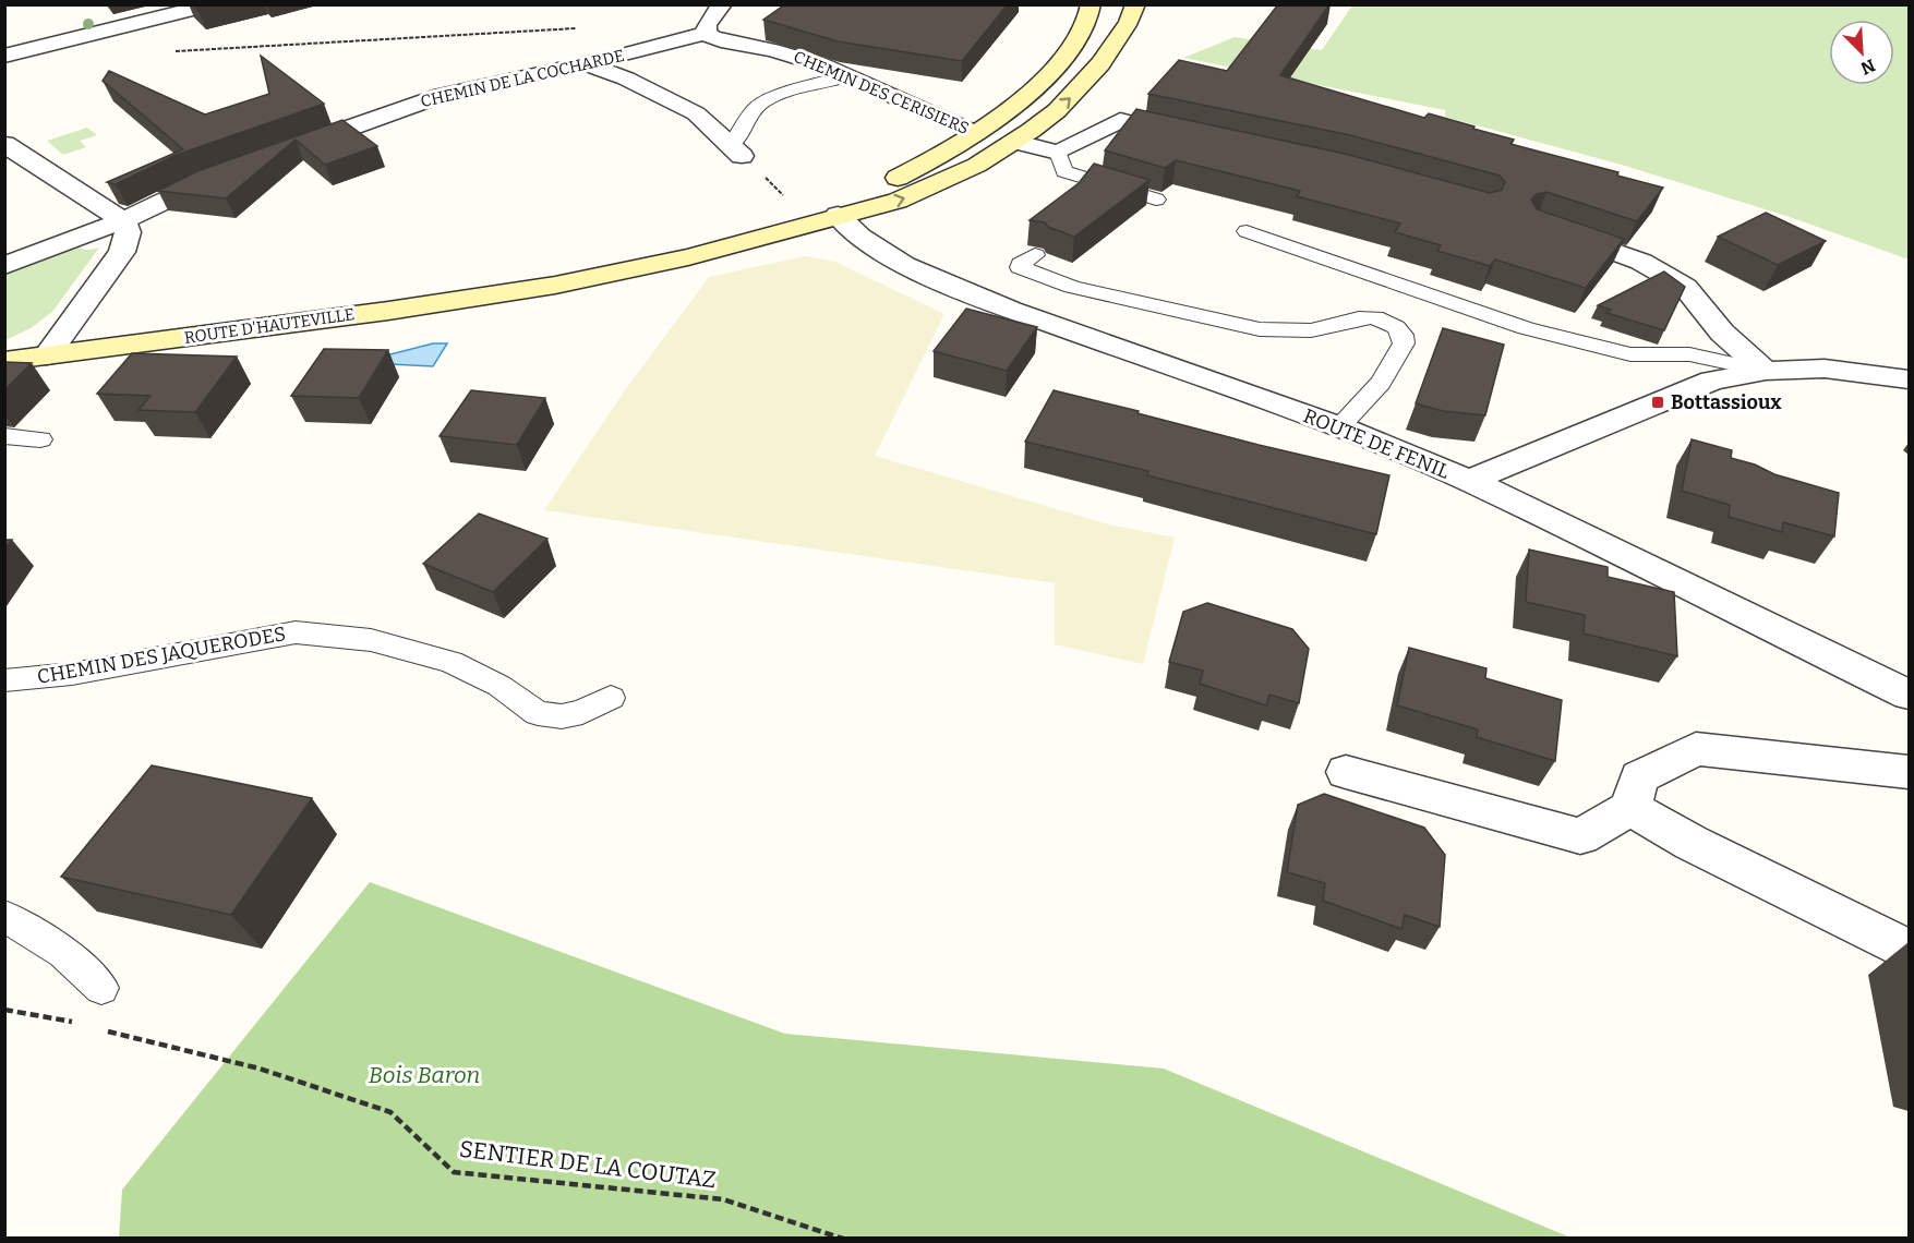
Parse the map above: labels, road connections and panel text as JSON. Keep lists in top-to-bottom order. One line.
{"streets":{"main road":["ROUTE D'HAUTEVILLE"],"street":["CHEMIN DE LA COCHARDE","CHEMIN DES CERISIERS","ROUTE DE FENIL"],"lane":["CHEMIN DES JAQUERODES"],"path":["SENTIER DE LA COUTAZ"]},"crossings":[["CHEMIN DE LA COCHARDE","CHEMIN DES CERISIERS"],["ROUTE D'HAUTEVILLE","ROUTE DE FENIL"]],"parks":["Bois Baron"],"places":{"transit":["Bottassioux"]},"north":"bottom right"}
